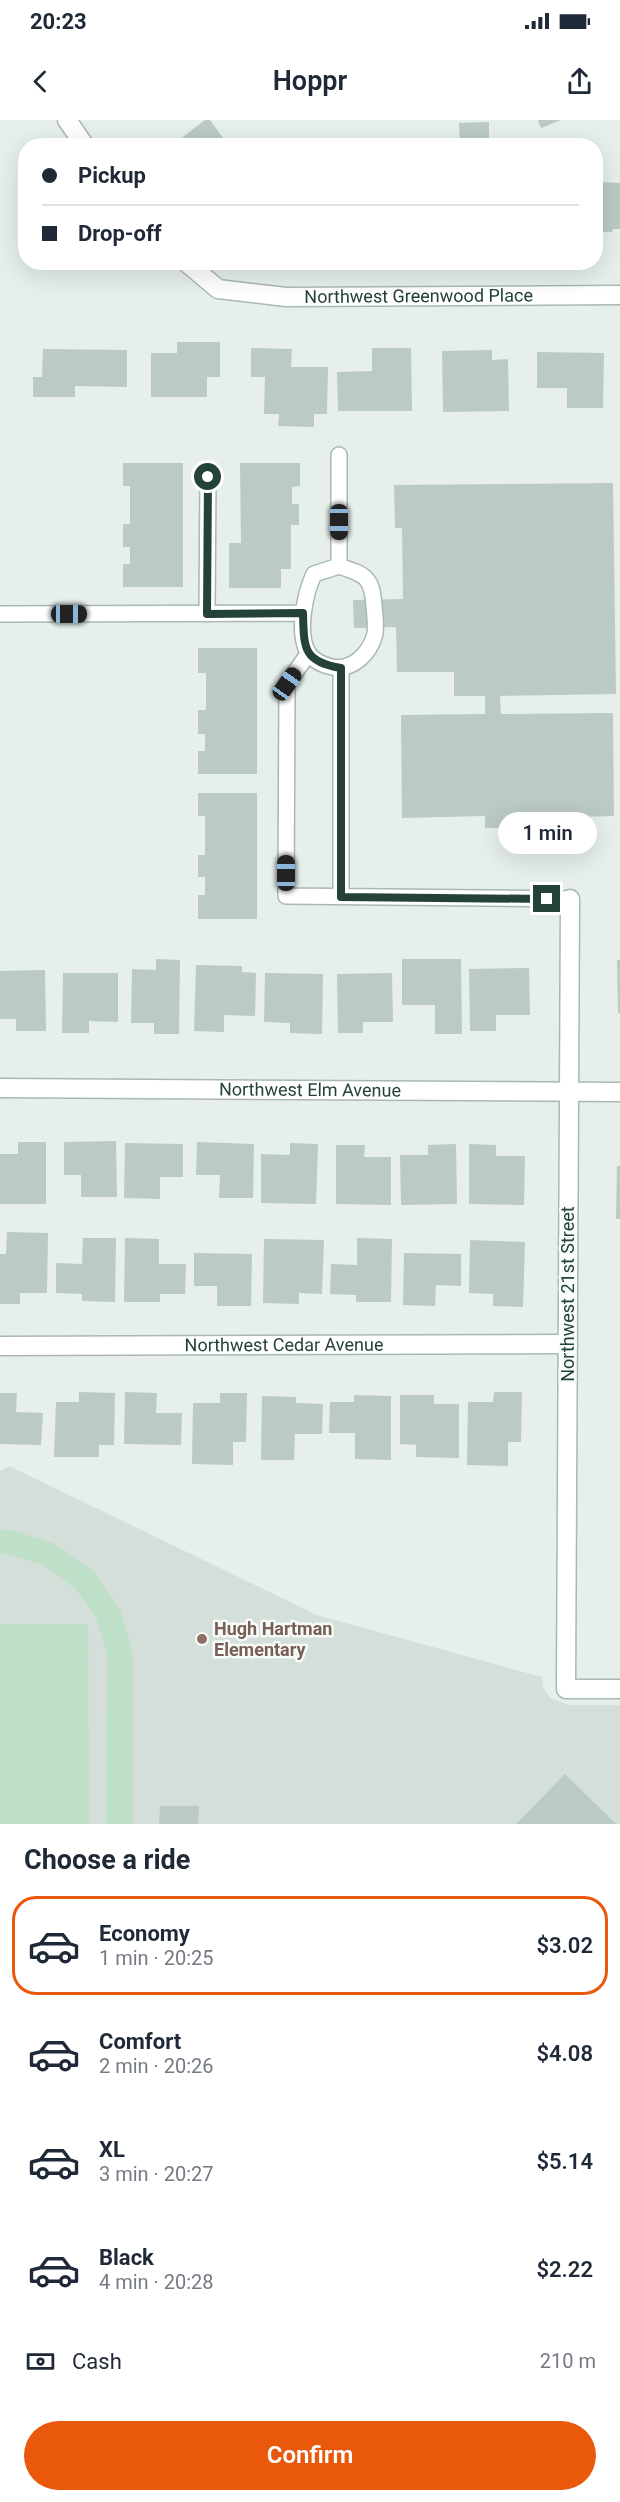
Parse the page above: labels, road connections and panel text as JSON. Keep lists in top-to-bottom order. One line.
{"streets":{"street":["Northwest Greenwood Place","Northwest Elm Avenue","Northwest 21st Street","Northwest Cedar Avenue"]},"crossings":[["Northwest Elm Avenue","Northwest 21st Street"],["Northwest 21st Street","Northwest Cedar Avenue"]],"places":["Hugh Hartman Elementary"],"page":{"status":"20:23","header":"Hoppr","banner":["Pickup","Drop-off"],"bubble":"1 min","heading":"Choose a ride","list":[{"name":"Economy","note":"1 min · 20:25","value":"$3.02"},{"name":"Comfort","note":"2 min · 20:26","value":"$4.08"},{"name":"XL","note":"3 min · 20:27","value":"$5.14"},{"name":"Black","note":"4 min · 20:28","value":"$2.22"}],"pay":["Cash","210 m"],"buttons":"Confirm"}}
